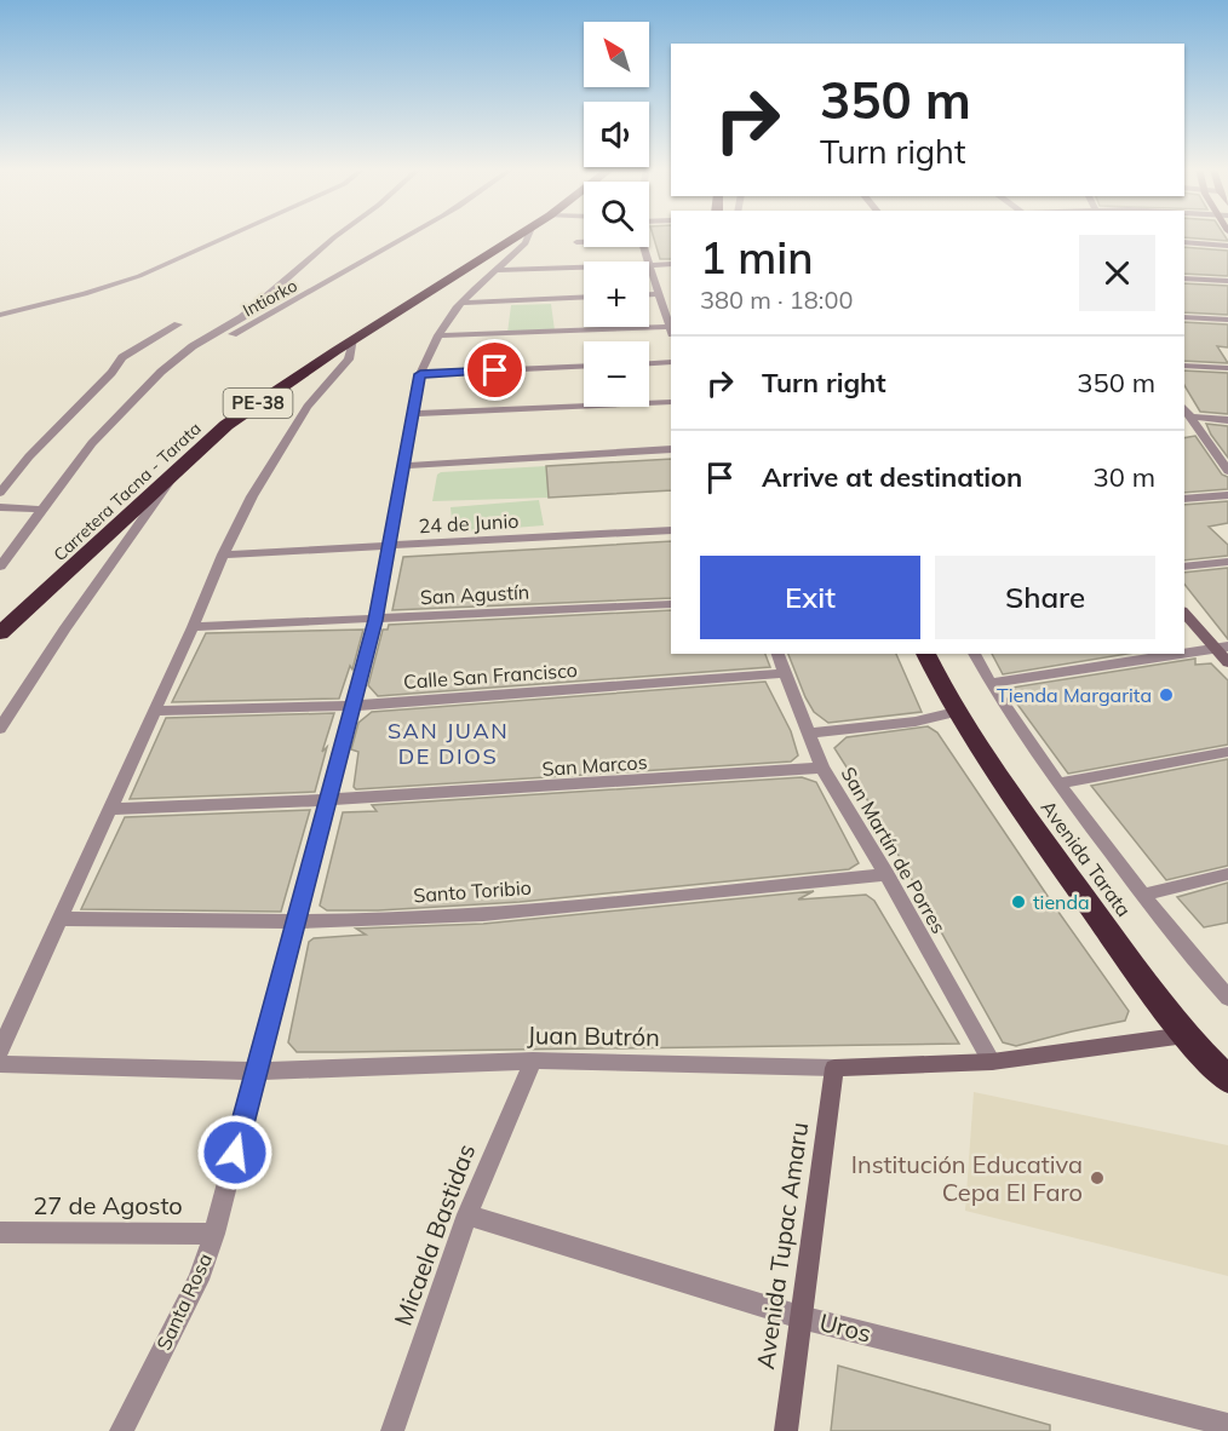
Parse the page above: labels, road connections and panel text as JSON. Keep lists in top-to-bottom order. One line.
{"streets":{"highway":["PE-38","Carretera Tacna - Tarata","Avenida Tarata"],"street":["Intiorko","24 de Junio","San Agustín","Calle San Francisco","San Marcos","San Martín de Porres","Santo Toribio","Juan Butrón","27 de Agosto","Micaela Bastidas","Avenida Tupac Amaru","Santa Rosa","Uros"]},"crossings":[["24 de Junio","Santa Rosa"],["San Agustín","Santa Rosa"],["Calle San Francisco","San Martín de Porres"],["Calle San Francisco","Santa Rosa"],["San Marcos","San Martín de Porres"],["San Marcos","Santa Rosa"],["San Martín de Porres","Santo Toribio"],["San Martín de Porres","Juan Butrón"],["Avenida Tarata","Juan Butrón"],["Santo Toribio","Santa Rosa"],["Juan Butrón","Micaela Bastidas"],["Juan Butrón","Avenida Tupac Amaru"],["Juan Butrón","Santa Rosa"],["27 de Agosto","Santa Rosa"],["Micaela Bastidas","Uros"],["Avenida Tupac Amaru","Uros"]],"districts":["SAN JUAN DE DIOS"],"places":["Tienda Margarita","tienda","Institución Educativa Cepa El Faro"],"north":"top left","page":{"map_buttons":["+","−"],"turn":["350 m","Turn right"],"heading":["1 min","380 m · 18:00"],"list":[{"name":"Turn right","value":"350 m"},{"name":"Arrive at destination","value":"30 m"}],"buttons":["Exit","Share"]}}
